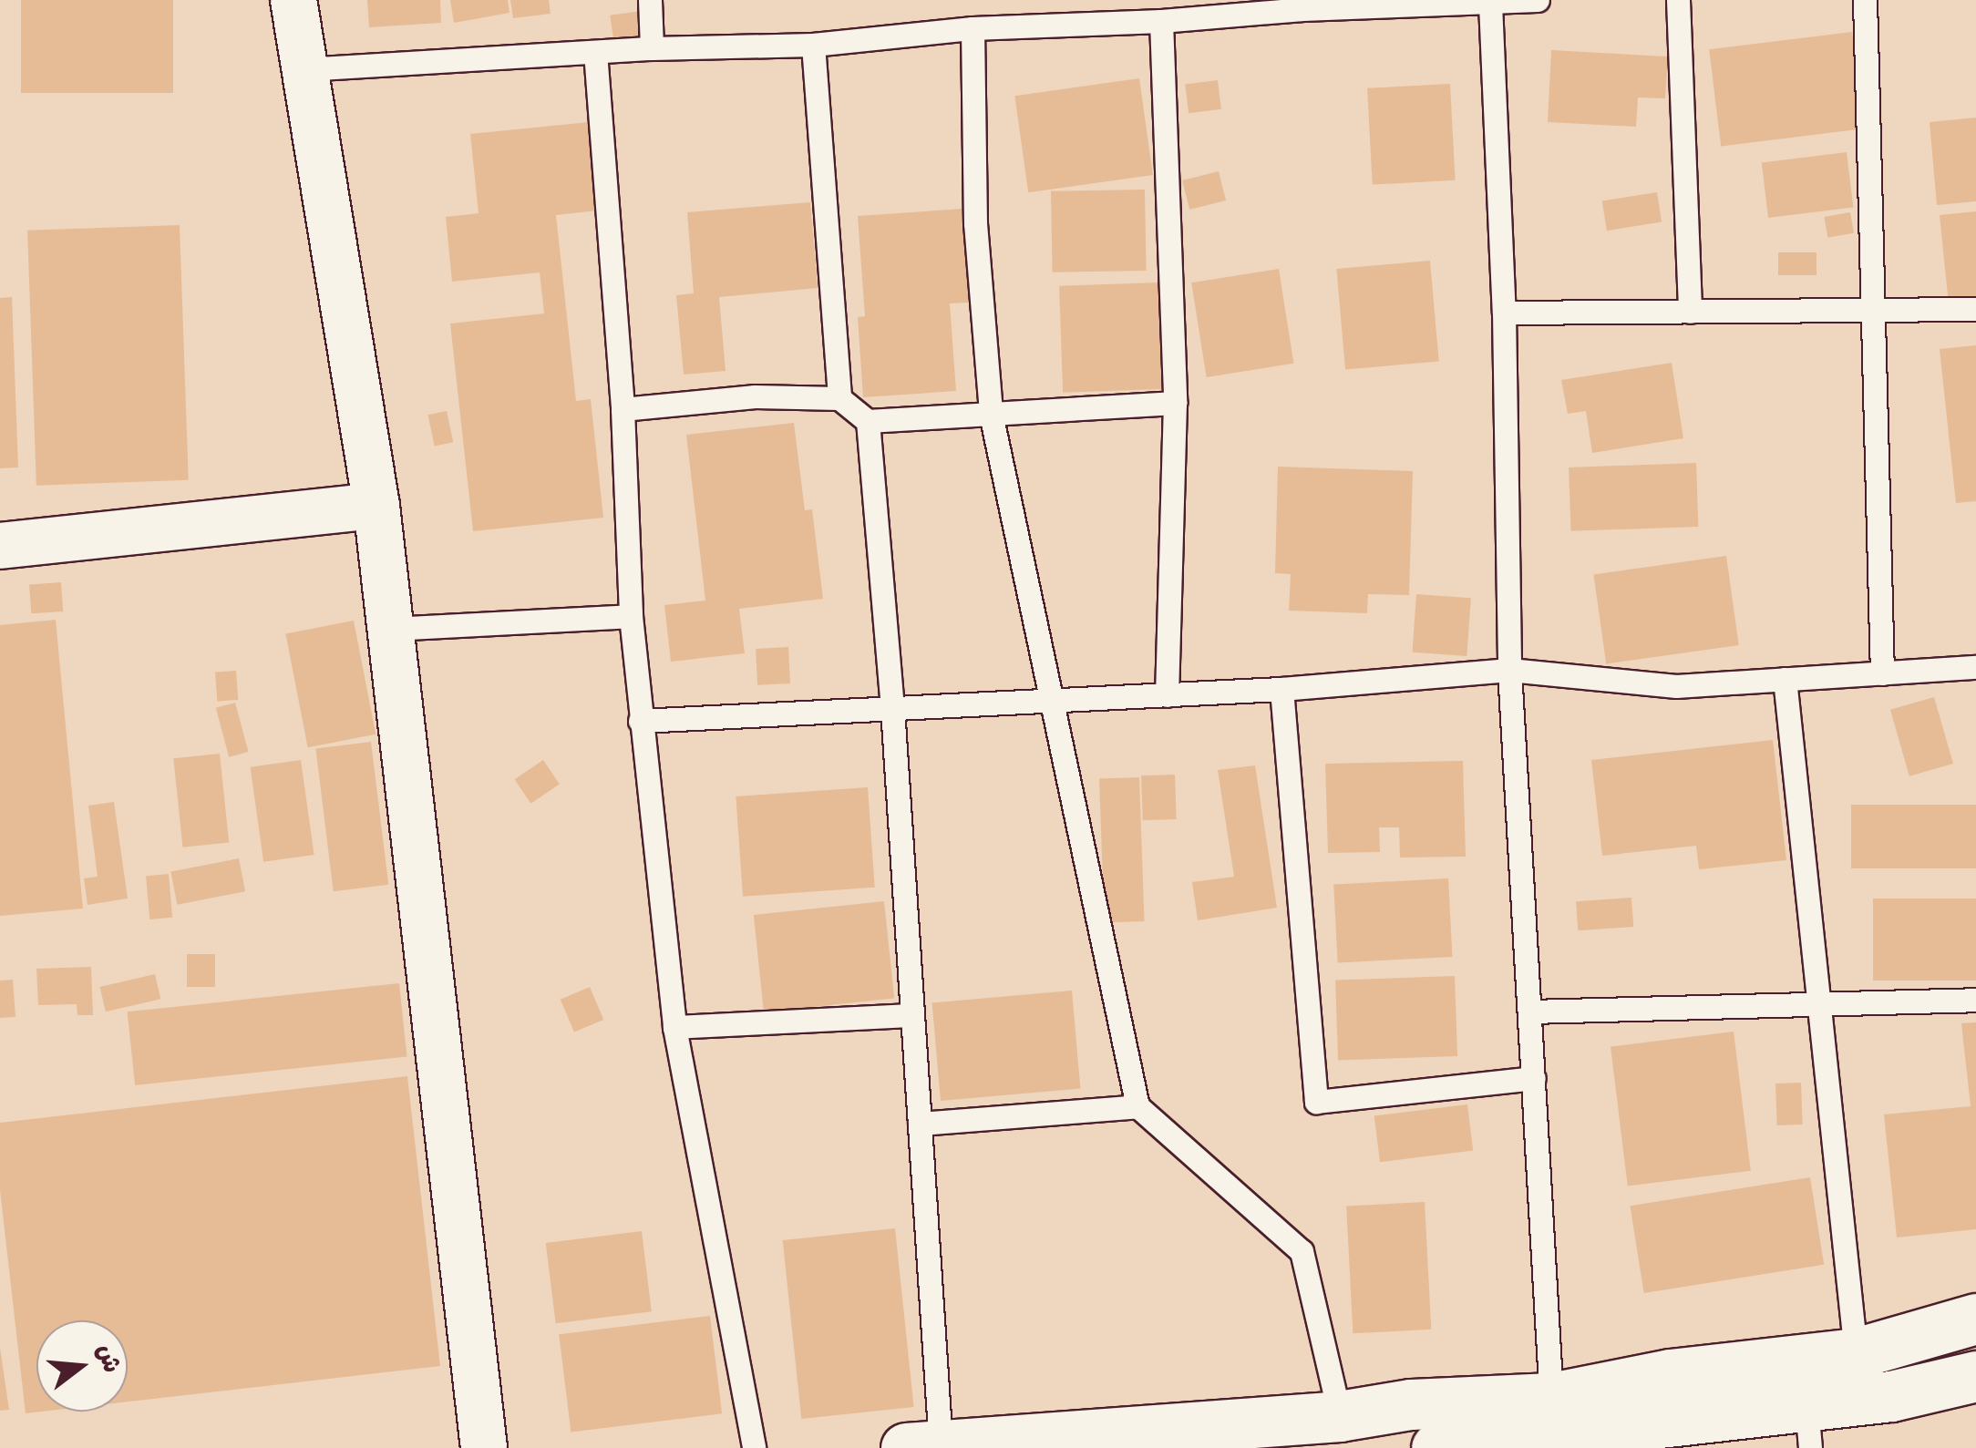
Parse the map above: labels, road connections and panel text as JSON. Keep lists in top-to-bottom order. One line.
{"north":"right"}
